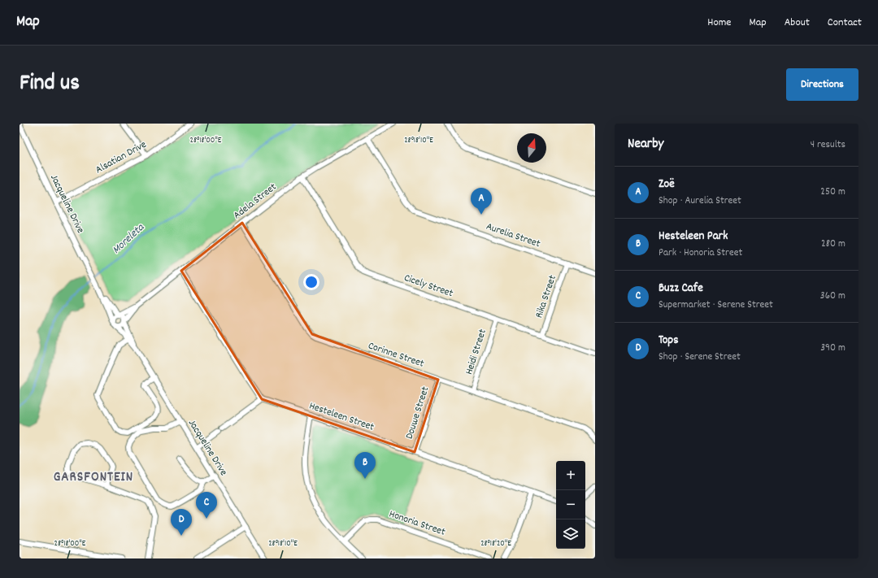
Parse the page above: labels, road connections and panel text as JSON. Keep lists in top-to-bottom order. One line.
{"streets":{"street":["Alsatian Drive","Adela Street","Jacqueline Drive","Aurelia Street","Cicely Street","Rika Street","Heidi Street","Corinne Street","Douwe Street","Hesteleen Street","Honoria Street"]},"crossings":[["Alsatian Drive","Jacqueline Drive"],["Adela Street","Jacqueline Drive"],["Adela Street","Aurelia Street"],["Adela Street","Cicely Street"],["Adela Street","Corinne Street"],["Aurelia Street","Rika Street"],["Cicely Street","Rika Street"],["Cicely Street","Heidi Street"],["Heidi Street","Corinne Street"],["Corinne Street","Douwe Street"],["Douwe Street","Hesteleen Street"]],"districts":["GARSFONTEIN"],"water":["Moreleta"],"north":"top","page":{"header":"Map","nav":["Home","Map","About","Contact"],"title":"Find us","buttons":"Directions","heading":["Nearby","4 results"],"list":[{"mark":"A","name":"Zoë","note":"Shop · Aurelia Street","value":"250 m"},{"mark":"B","name":"Hesteleen Park","note":"Park · Honoria Street","value":"280 m"},{"mark":"C","name":"Buzz Cafe","note":"Supermarket · Serene Street","value":"360 m"},{"mark":"D","name":"Tops","note":"Shop · Serene Street","value":"390 m"}],"pins":["A","B","C","D"],"map_buttons":["+","−"]},"coordinates":["28°18'00\"E","28°18'10\"E","28°18'20\"E"]}
